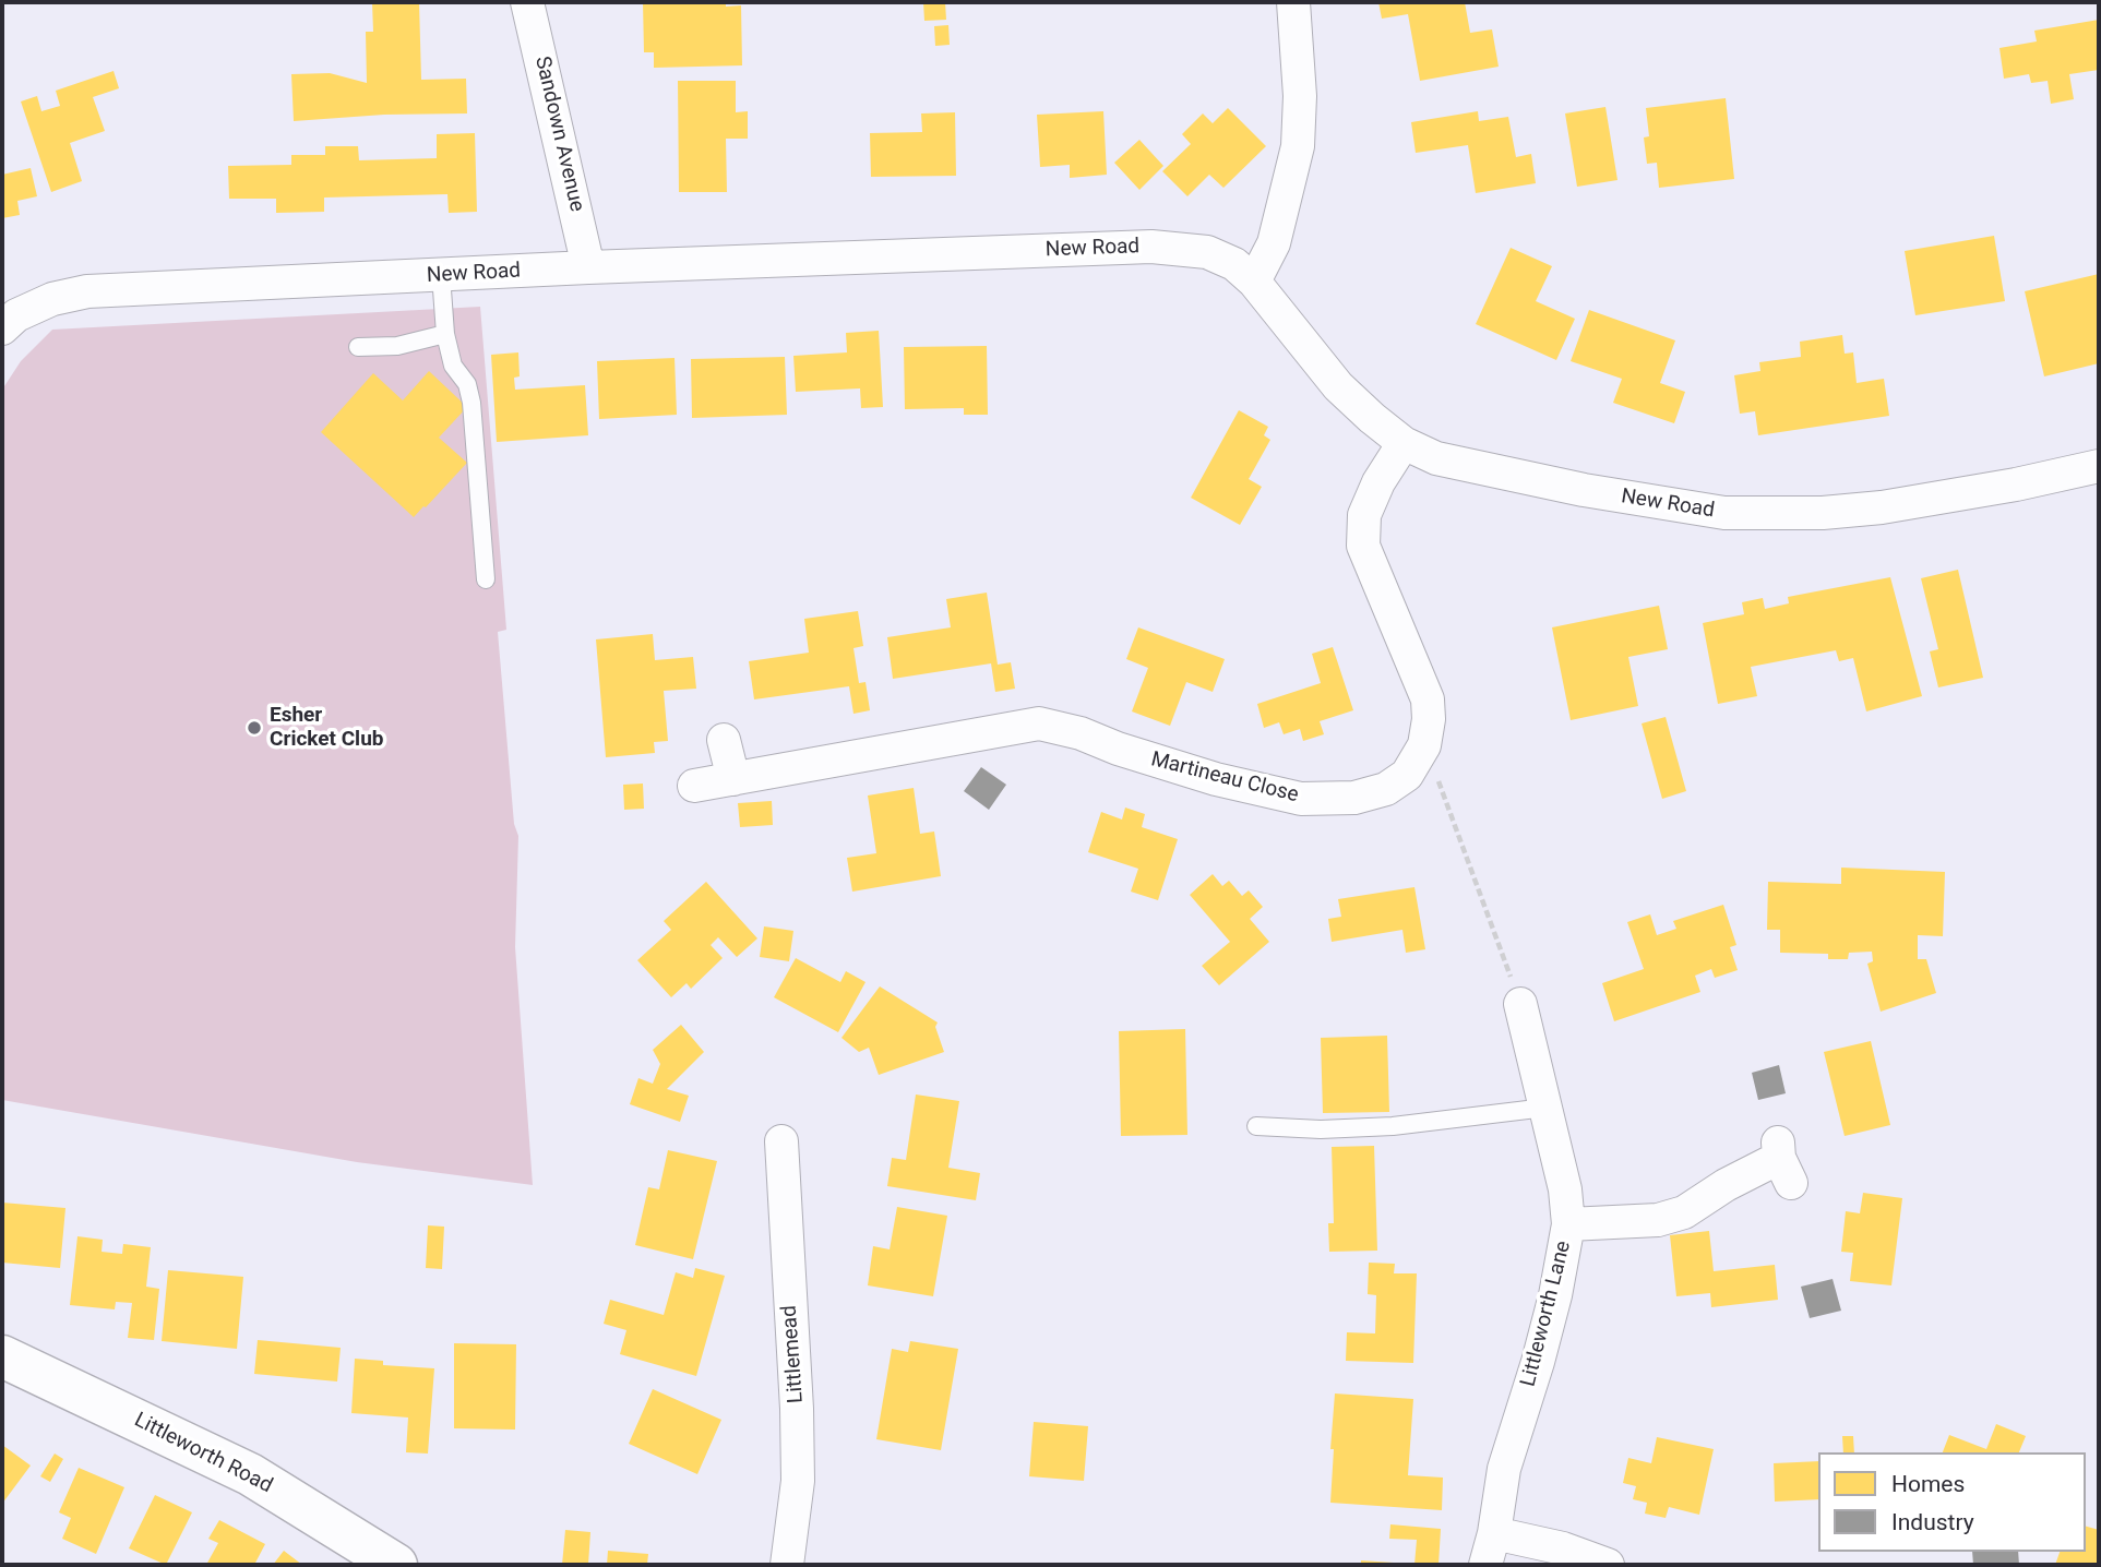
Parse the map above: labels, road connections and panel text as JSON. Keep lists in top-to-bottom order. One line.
{"streets":{"street":["Sandown Avenue","New Road","Martineau Close","Littleworth Lane","Littlemead","Littleworth Road"]},"crossings":[["Sandown Avenue","New Road"]],"places":["Esher Cricket Club"],"legend":["Homes","Industry"]}
